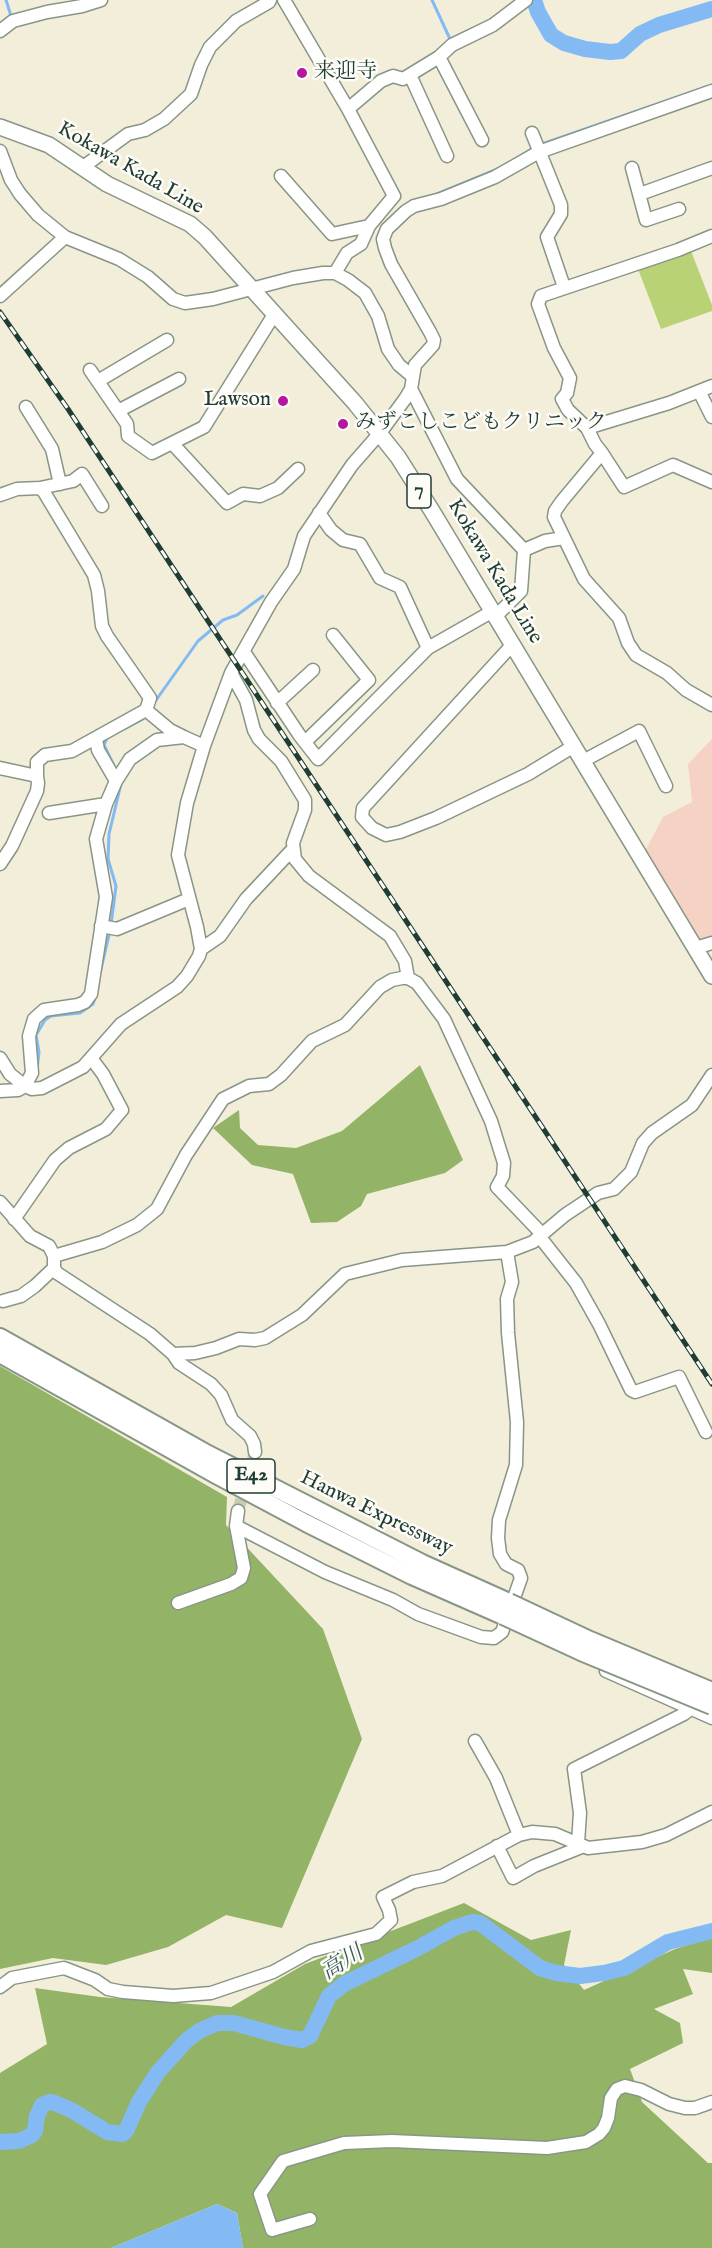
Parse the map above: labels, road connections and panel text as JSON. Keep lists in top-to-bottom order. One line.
{"streets":{"highway":["E42","Hanwa Expressway"],"main road":["Kokawa Kada Line","7"]},"water":["高川"],"places":["来迎寺","Lawson","みずこしこどもクリニック"]}
